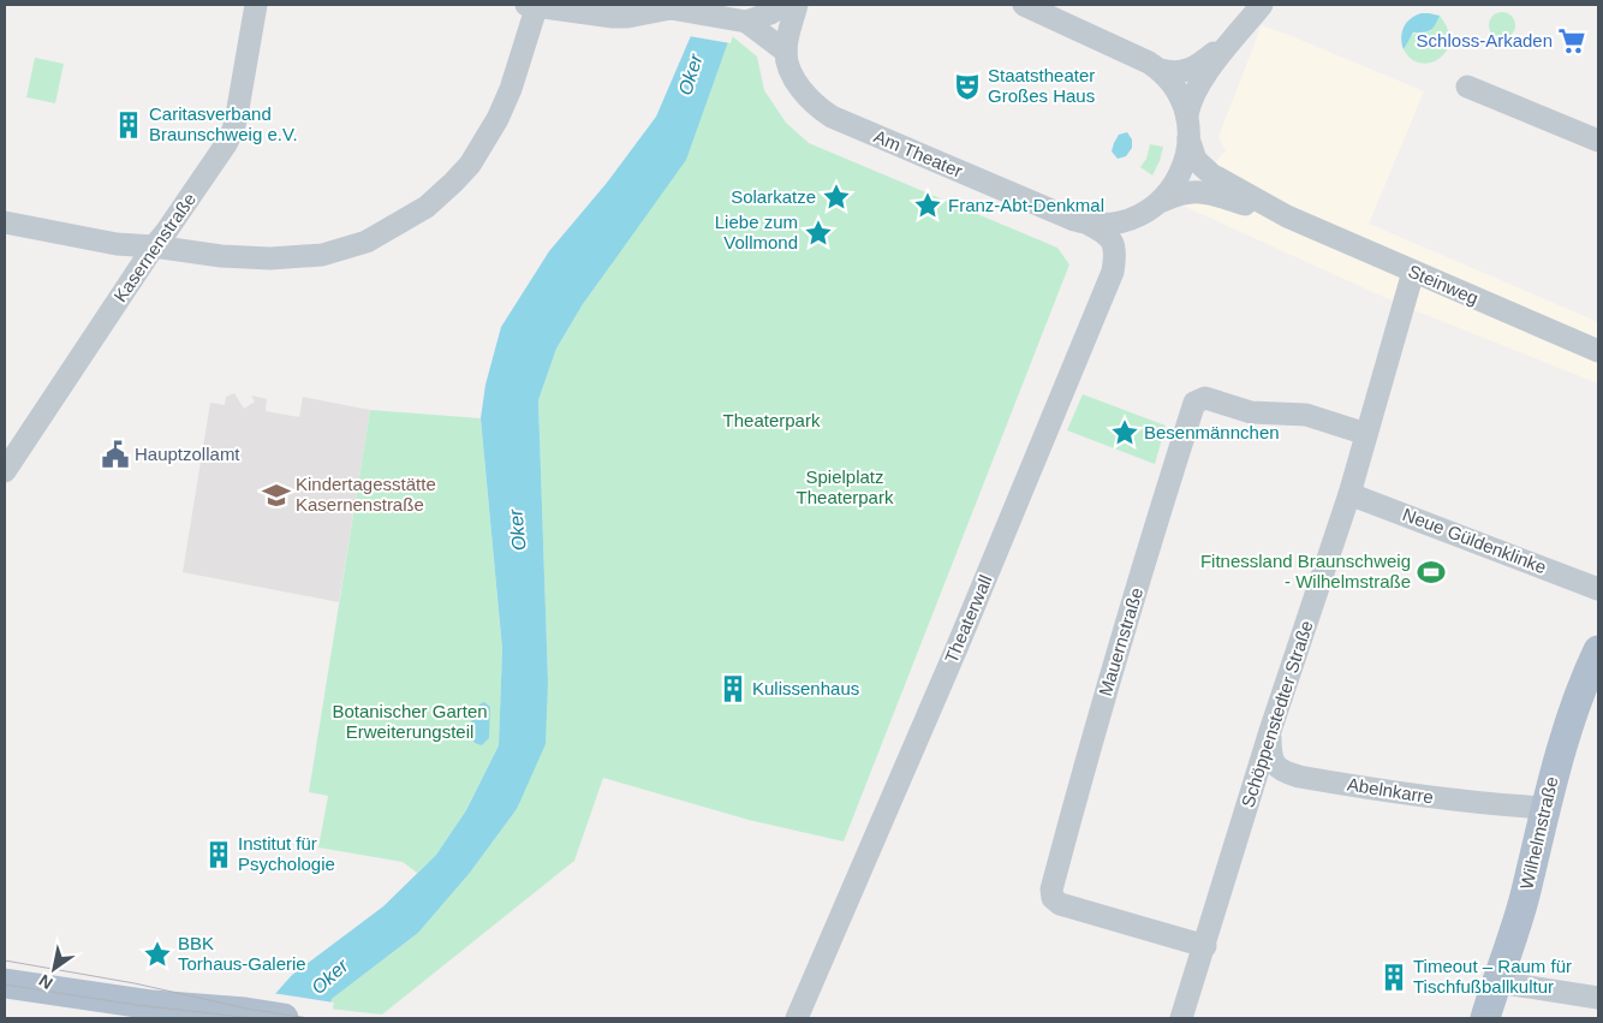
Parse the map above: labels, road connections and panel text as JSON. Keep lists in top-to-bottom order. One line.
{"streets":{"main road":["Wilhelmstraße"],"street":["Am Theater","Kasernenstraße","Steinweg","Neue Güldenklinke","Theaterwall","Mauernstraße","Schöppenstedter Straße","Abelnkarre"]},"crossings":[["Am Theater","Steinweg"],["Am Theater","Theaterwall"],["Steinweg","Schöppenstedter Straße"],["Neue Güldenklinke","Schöppenstedter Straße"],["Mauernstraße","Schöppenstedter Straße"],["Schöppenstedter Straße","Abelnkarre"],["Abelnkarre","Wilhelmstraße"]],"water":["Oker"],"parks":["Theaterpark","Spielplatz Theaterpark","Botanischer Garten Erweiterungsteil"],"places":{"supermarket":["Schloss-Arkaden"],"theatre":["Staatstheater Großes Haus"],"building":["Caritasverband Braunschweig e.V.","Kulissenhaus","Institut für Psychologie","Timeout – Raum für Tischfußballkultur"],"place":["Solarkatze","Franz-Abt-Denkmal","Liebe zum Vollmond","Besenmännchen","BBK Torhaus-Galerie"],"public building":["Hauptzollamt"],"school or university":["Kindertagesstätte Kasernenstraße"],"sports":["Fitnessland Braunschweig - Wilhelmstraße"]},"north":"bottom left"}
